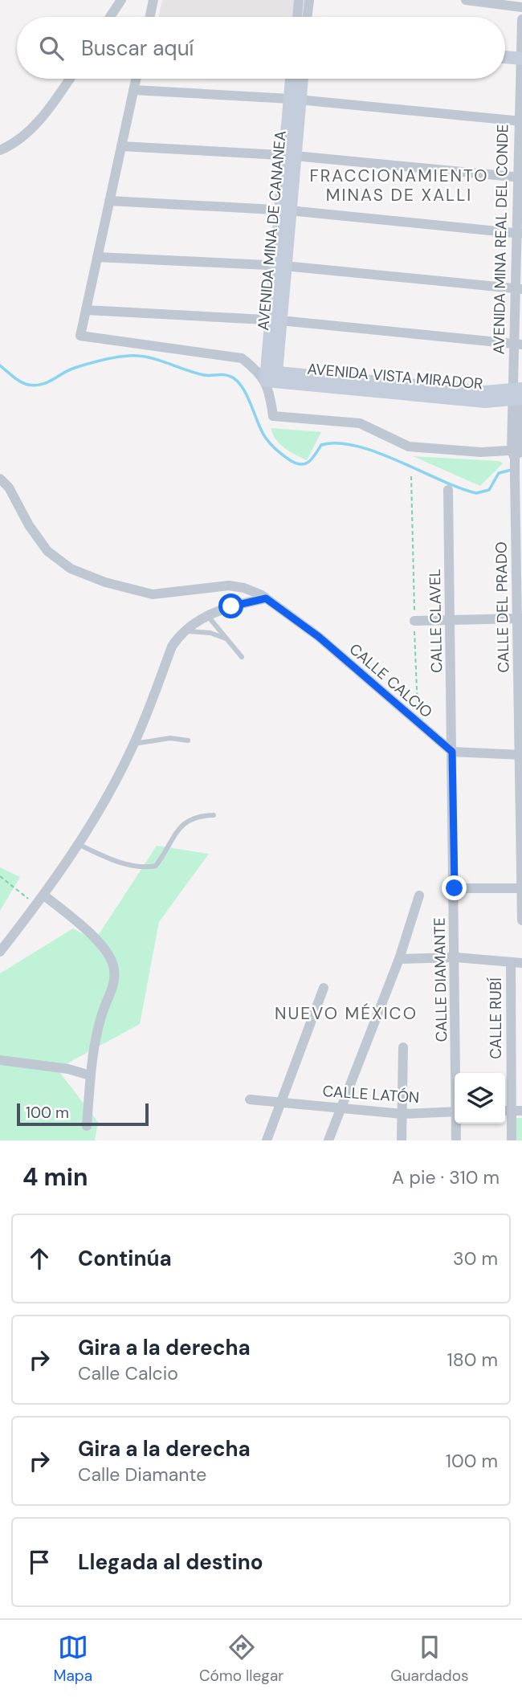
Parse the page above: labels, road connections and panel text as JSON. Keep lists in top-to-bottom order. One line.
{"streets":{"street":["AVENIDA MINA DE CANANEA","AVENIDA MINA REAL DEL CONDE","AVENIDA VISTA MIRADOR","CALLE DEL PRADO","CALLE CLAVEL","CALLE CALCIO","CALLE DIAMANTE","CALLE RUBÍ","CALLE LATÓN"]},"crossings":[["AVENIDA MINA DE CANANEA","AVENIDA MINA REAL DEL CONDE"],["AVENIDA MINA DE CANANEA","AVENIDA VISTA MIRADOR"],["AVENIDA MINA DE CANANEA","CALLE DEL PRADO"],["AVENIDA MINA REAL DEL CONDE","AVENIDA VISTA MIRADOR"],["AVENIDA MINA REAL DEL CONDE","CALLE DEL PRADO"],["CALLE CLAVEL","CALLE CALCIO"],["CALLE CLAVEL","CALLE DIAMANTE"],["CALLE CALCIO","CALLE DIAMANTE"]],"districts":["FRACCIONAMIENTO MINAS DE XALLI","NUEVO MÉXICO"],"scale_bar":"100 m","page":{"search":"Buscar aquí","scale":"100 m","heading":["4 min","A pie · 310 m"],"list":[["Continúa","30 m"],["Gira a la derecha","Calle Calcio","180 m"],["Gira a la derecha","Calle Diamante","100 m"],"Llegada al destino"],"nav":["Mapa","Cómo llegar","Guardados"]}}
